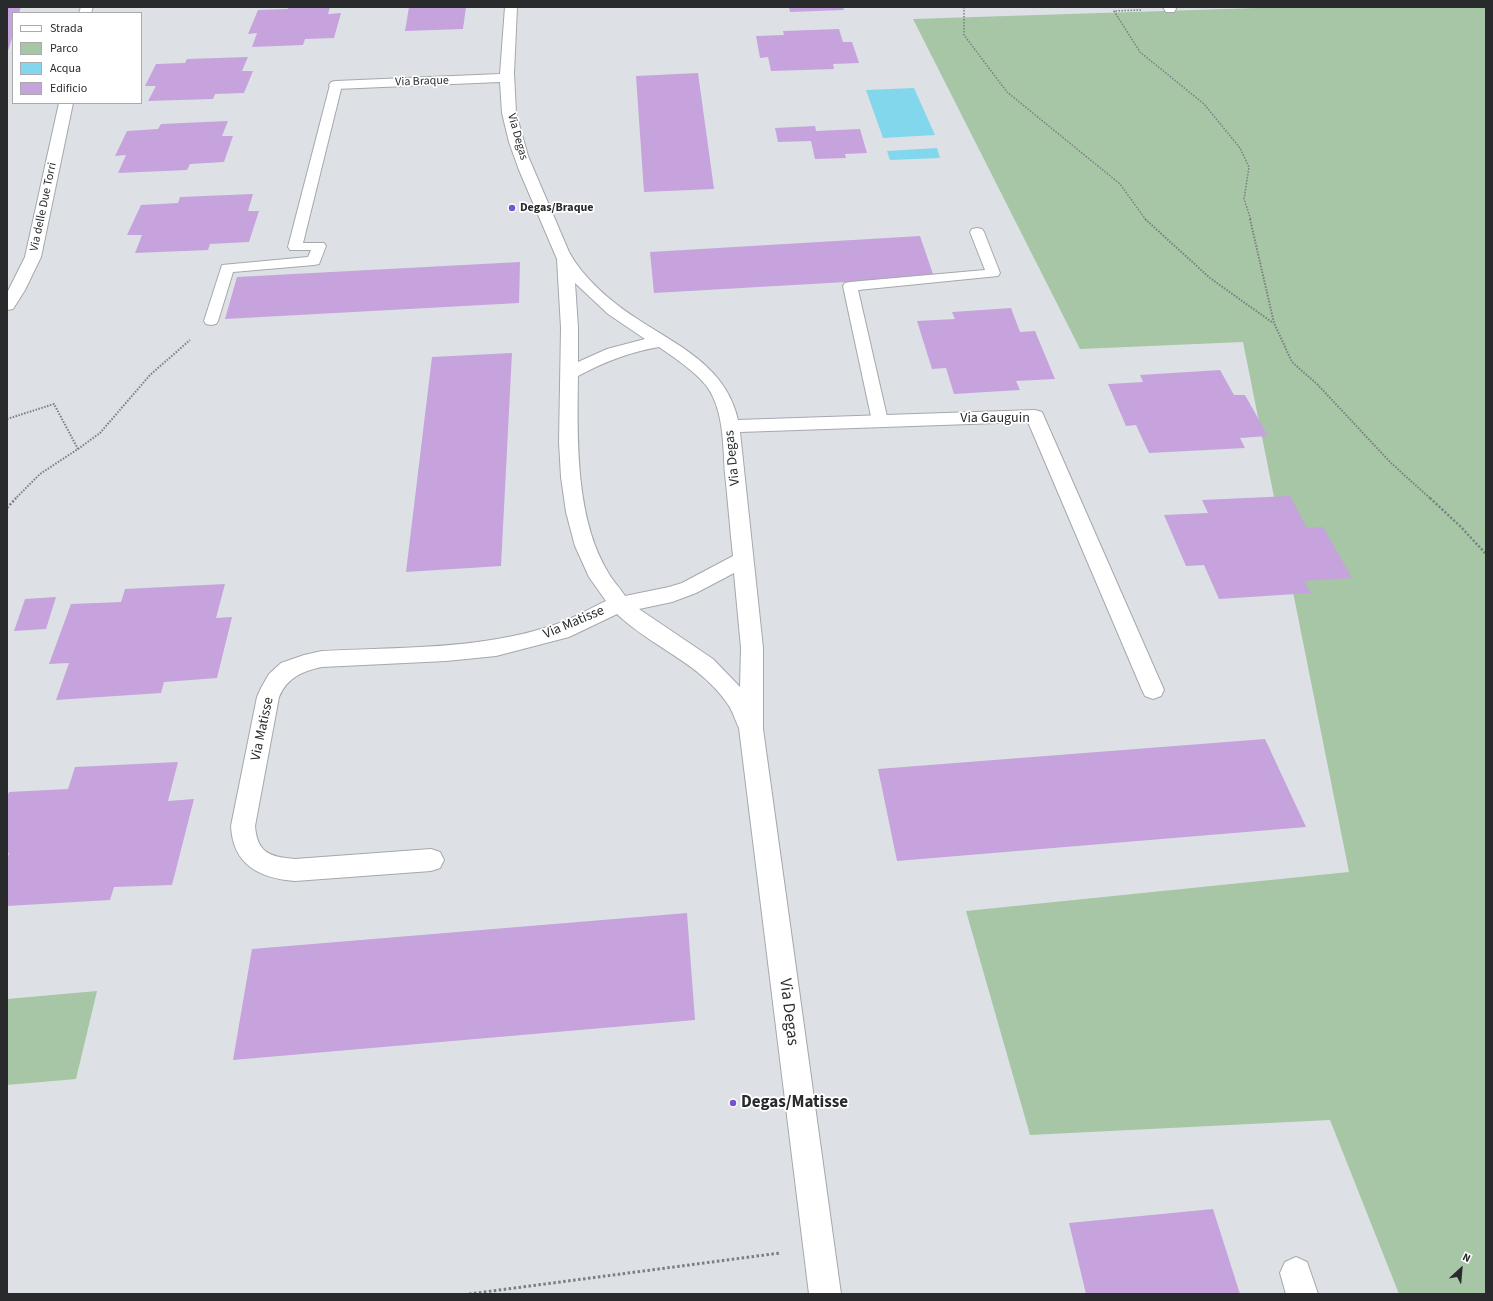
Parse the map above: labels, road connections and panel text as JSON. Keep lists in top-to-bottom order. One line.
{"streets":{"street":["Via Braque","Via Degas","Via delle Due Torri","Via Gauguin","Via Matisse"]},"crossings":[["Via Braque","Via Degas"],["Via Degas","Via Gauguin"],["Via Degas","Via Matisse"]],"places":["Degas/Braque","Degas/Matisse"],"legend":["Strada","Parco","Acqua","Edificio"],"north":"top right"}
